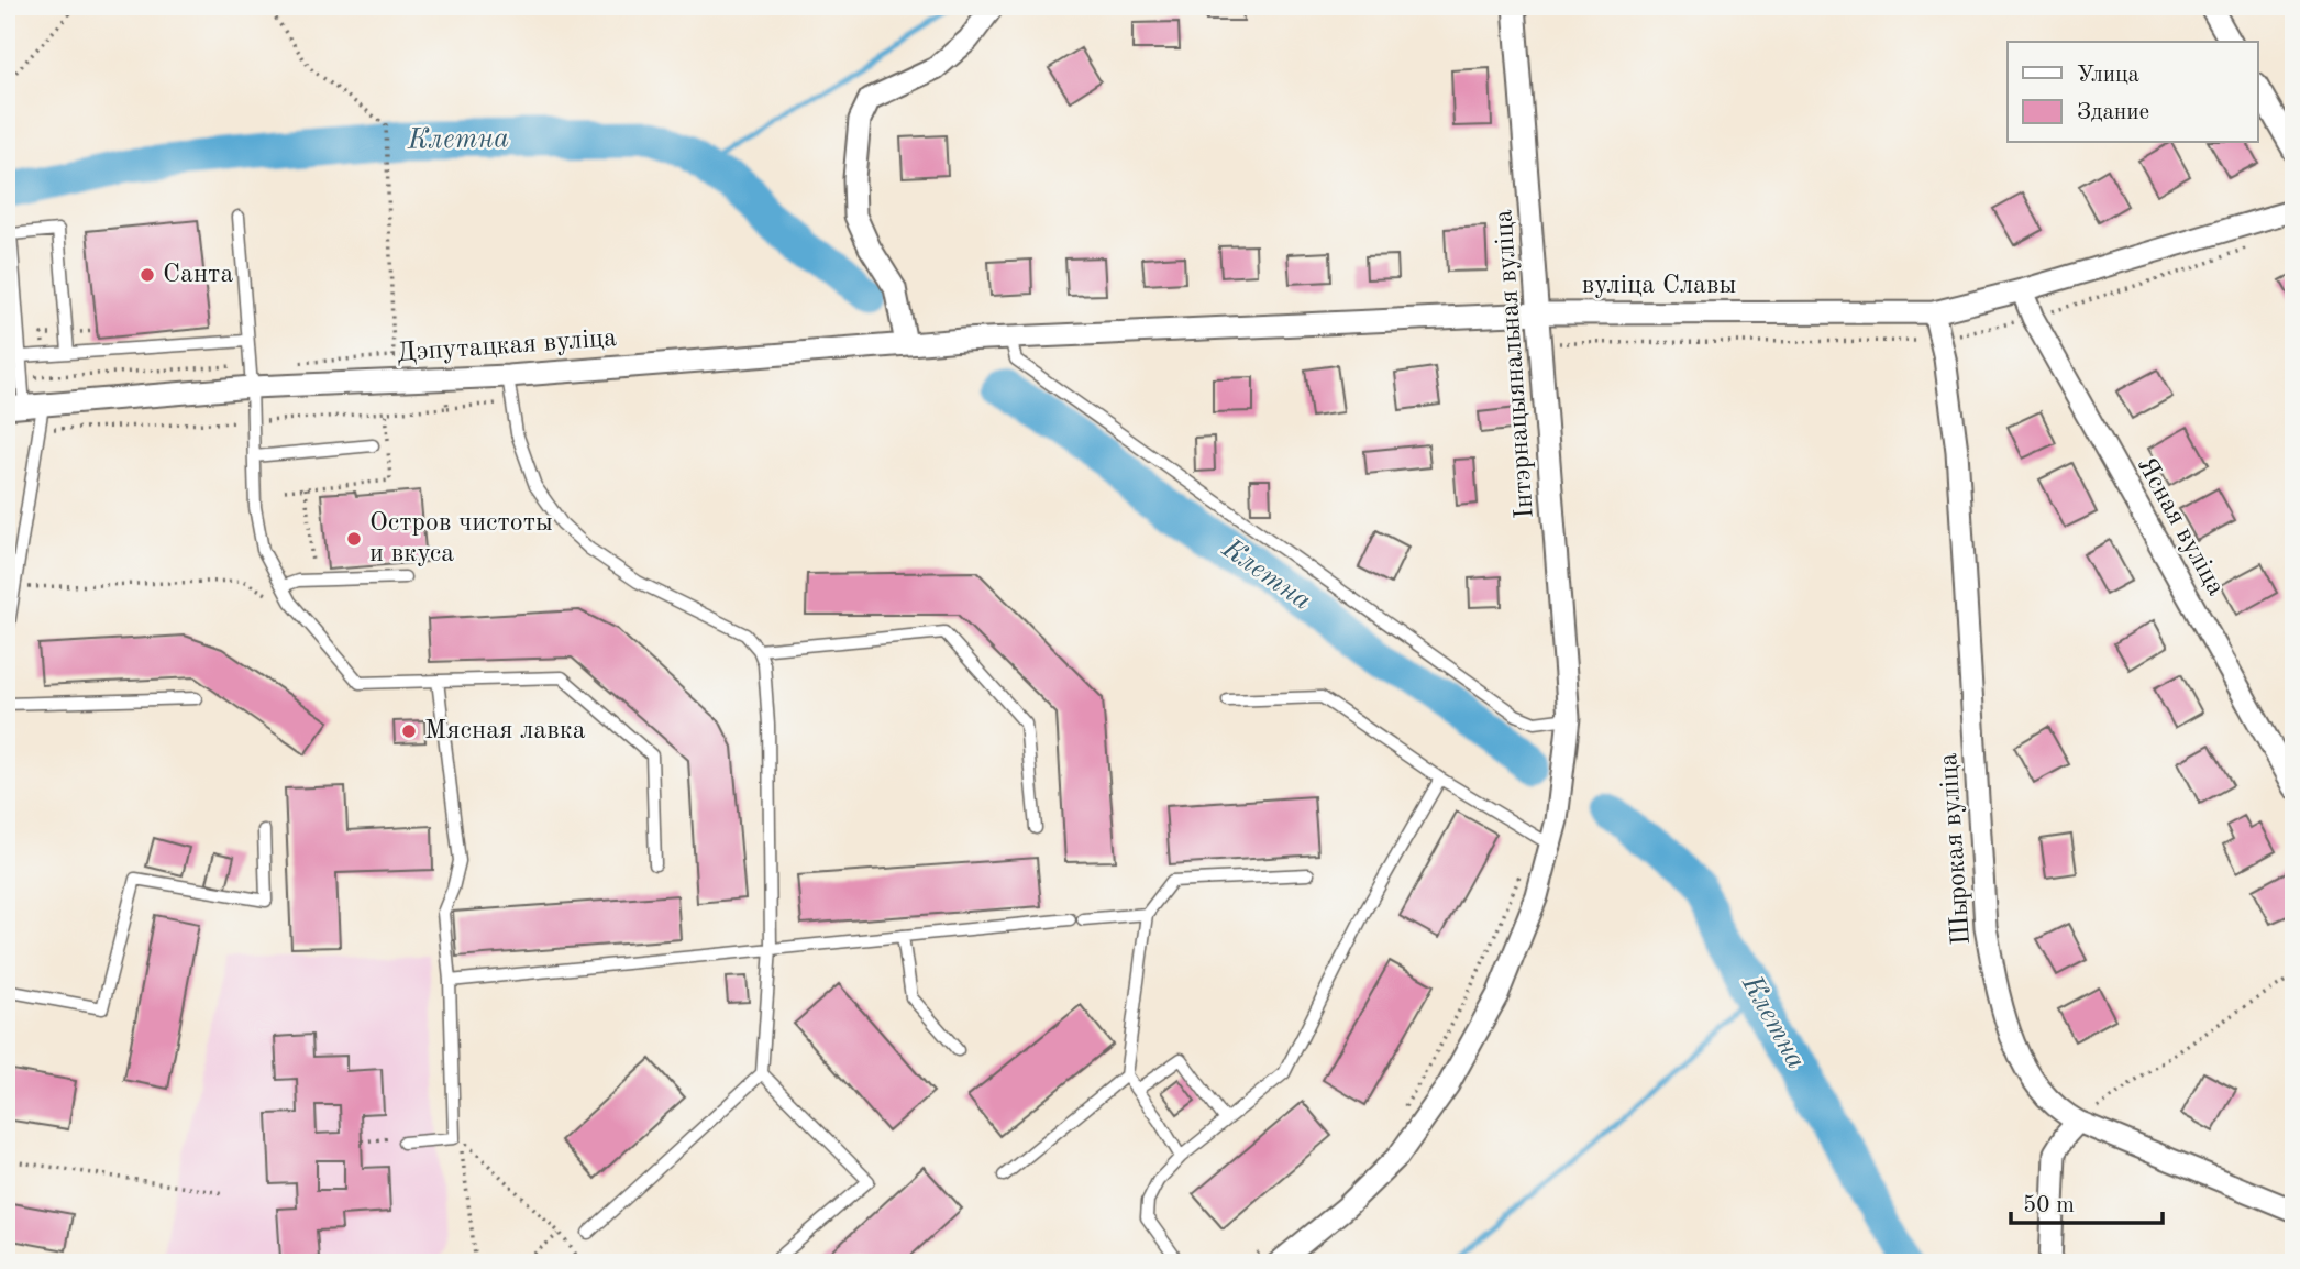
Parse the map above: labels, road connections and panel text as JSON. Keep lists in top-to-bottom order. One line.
{"streets":{"street":["вуліца Славы","Дэпутацкая вуліца","Інтэрнацыянальная вуліца","Ясная вуліца","Шырокая вуліца"]},"crossings":[["вуліца Славы","Дэпутацкая вуліца"],["вуліца Славы","Інтэрнацыянальная вуліца"],["вуліца Славы","Ясная вуліца"],["вуліца Славы","Шырокая вуліца"]],"water":["Клетна"],"places":["Санта","Остров чистоты и вкуса","Мясная лавка"],"legend":["Улица","Здание"],"scale_bar":"50 m"}
